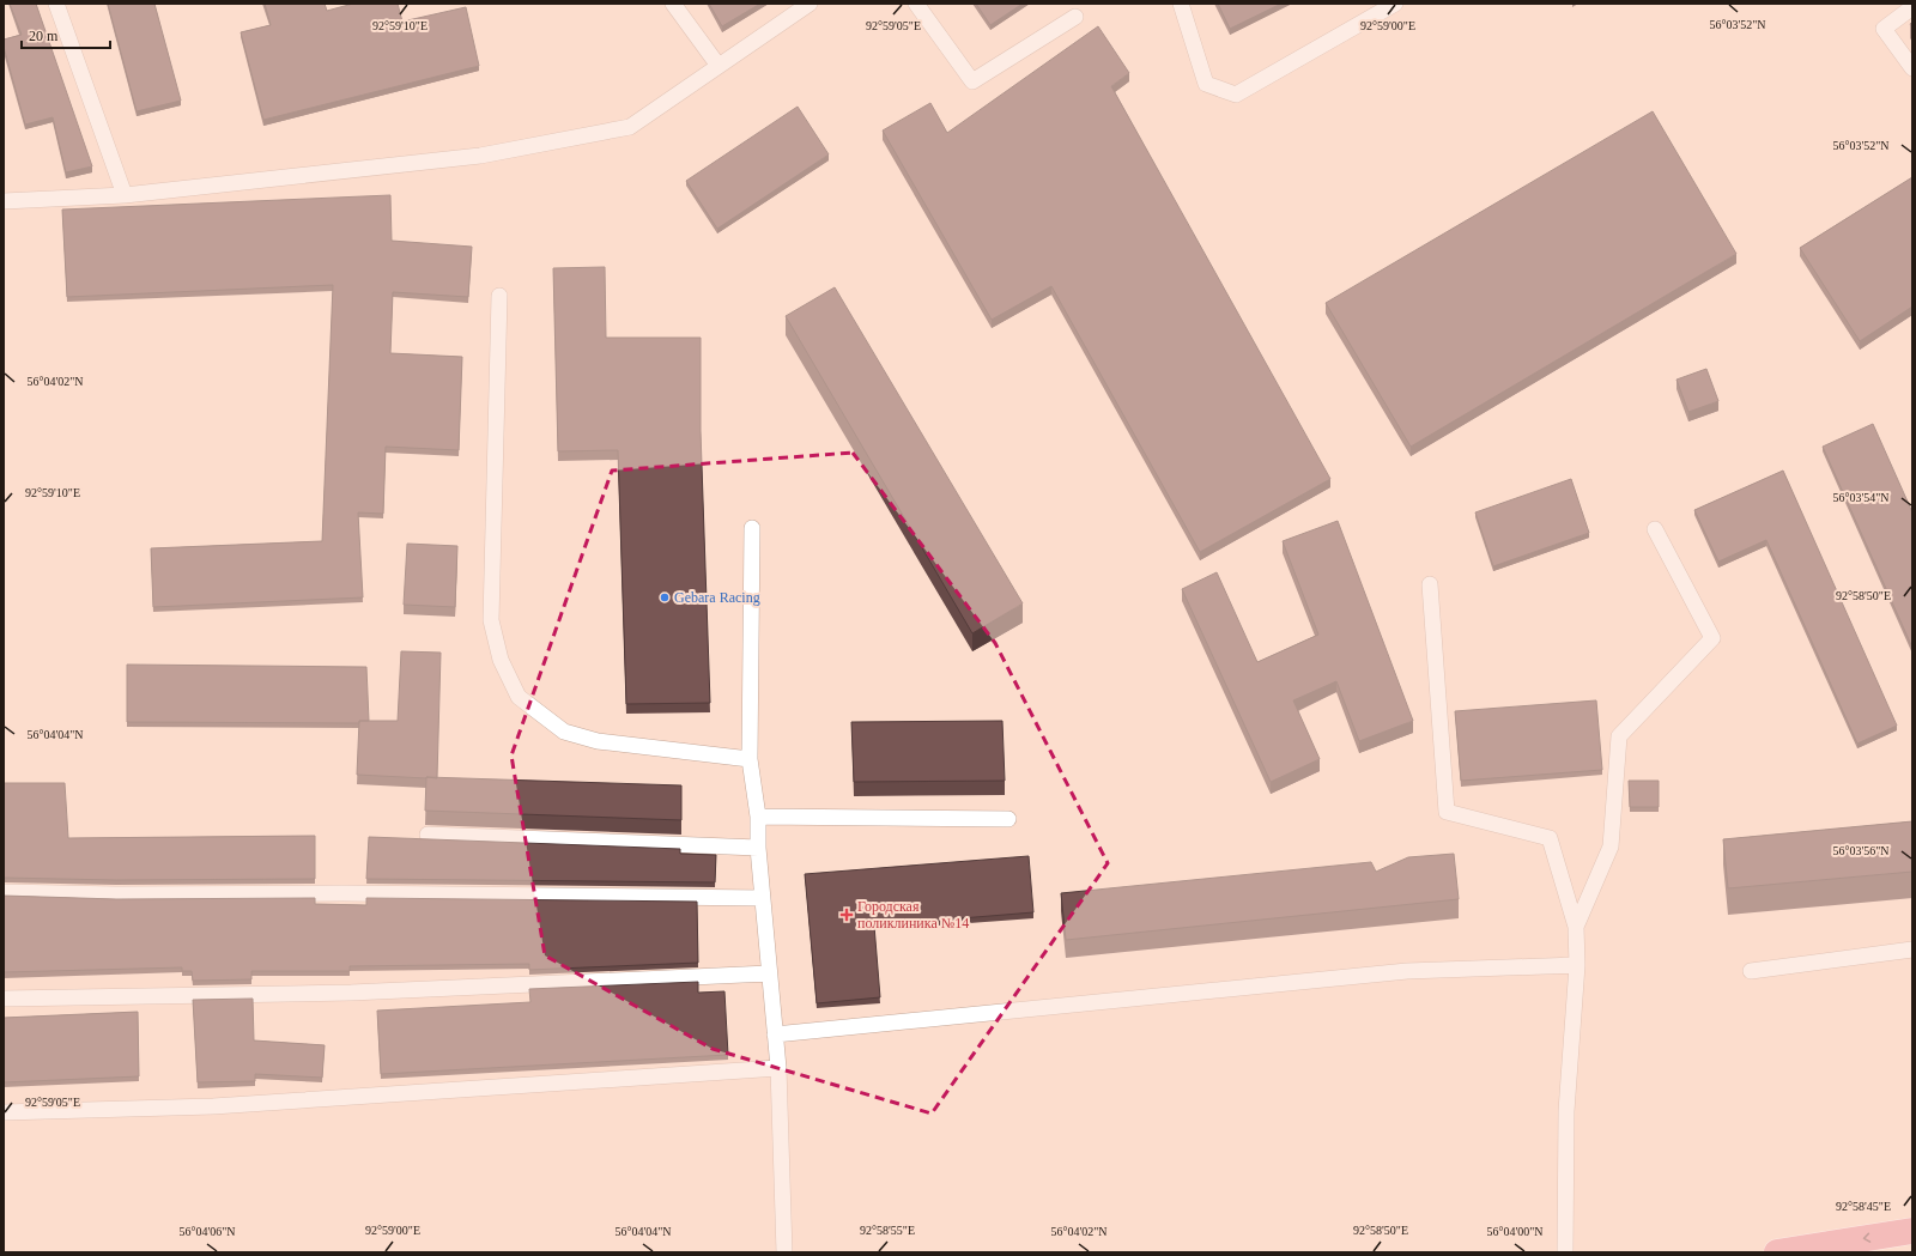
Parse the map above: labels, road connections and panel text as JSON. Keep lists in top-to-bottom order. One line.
{"places":{"other":["Gebara Racing"],"health":["Городская поликлиника №14"]},"scale_bar":"20 m","coordinates":["56°03'52\"N","92°59'10\"E","92°59'05\"E","92°59'00\"E","56°04'02\"N","56°03'54\"N","92°58'50\"E","56°04'04\"N","56°03'56\"N","92°58'45\"E","92°58'55\"E","56°04'06\"N","56°04'00\"N"]}
